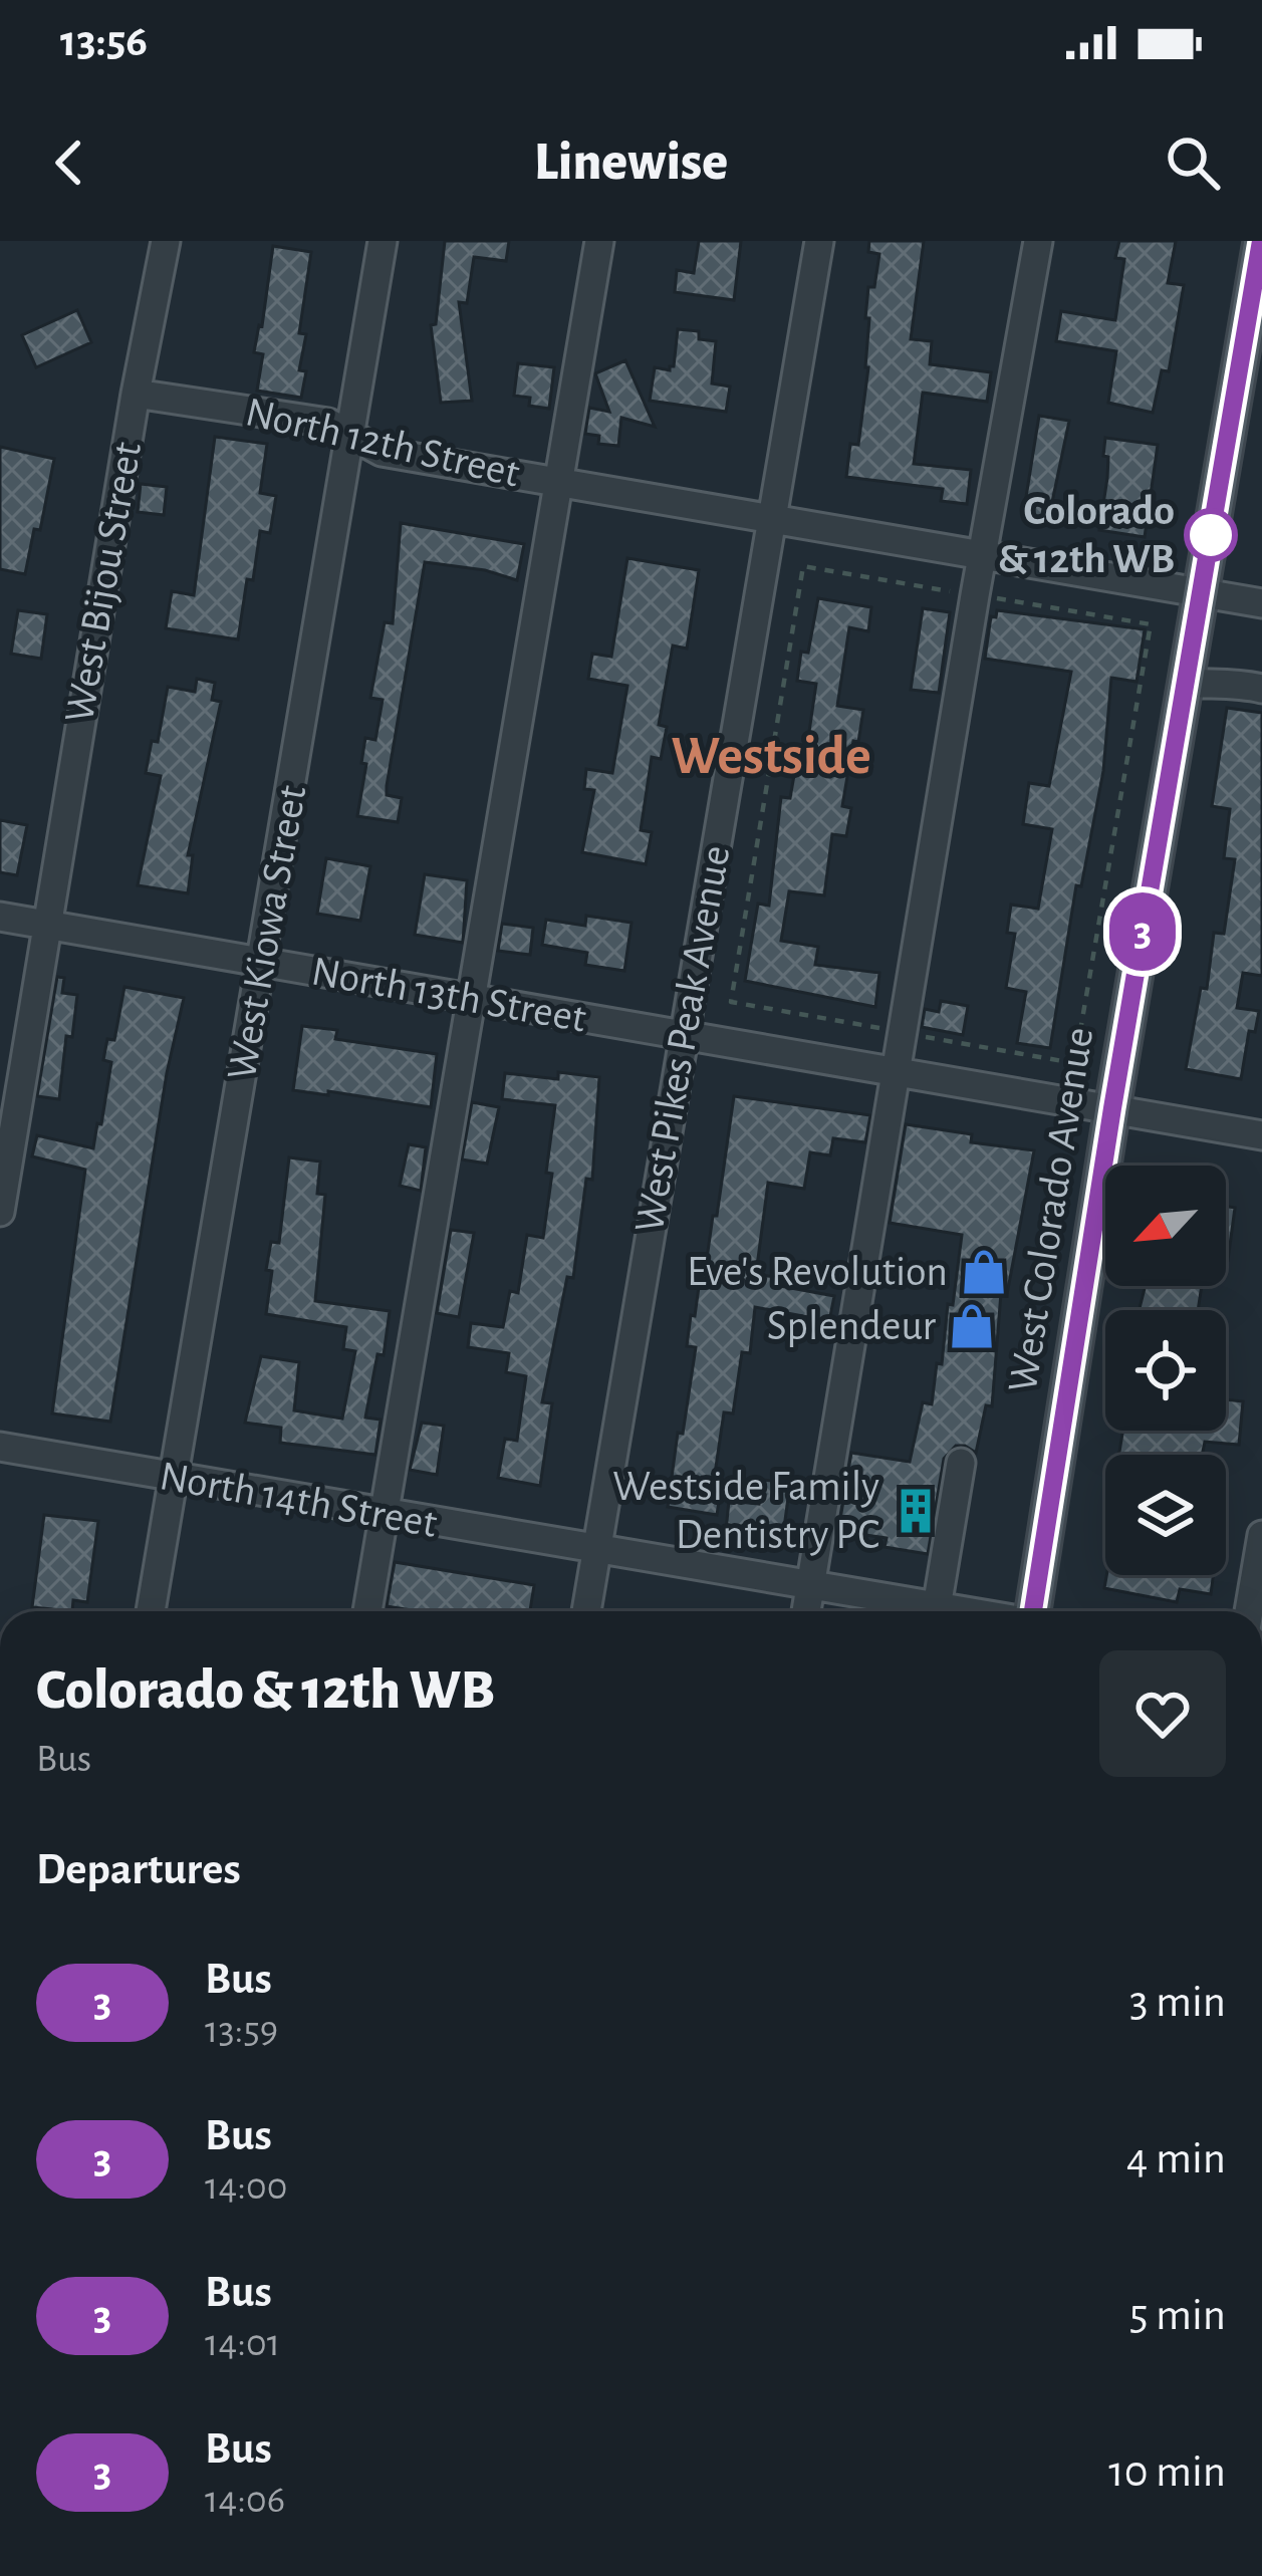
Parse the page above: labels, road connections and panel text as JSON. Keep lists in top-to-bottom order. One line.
{"streets":{"main road":["West Colorado Avenue"],"street":["North 12th Street","West Bijou Street","West Kiowa Street","North 13th Street","West Pikes Peak Avenue","North 14th Street"]},"crossings":[["North 12th Street","West Bijou Street"],["North 12th Street","West Kiowa Street"],["North 12th Street","West Pikes Peak Avenue"],["North 12th Street","West Colorado Avenue"],["West Bijou Street","North 13th Street"],["West Kiowa Street","North 13th Street"],["West Kiowa Street","North 14th Street"],["North 13th Street","West Pikes Peak Avenue"],["North 13th Street","West Colorado Avenue"],["West Pikes Peak Avenue","North 14th Street"]],"districts":["Westside"],"places":{"other":["Colorado & 12th WB"],"shop":["Eve's Revolution","Splendeur"],"building":["Westside Family Dentistry PC"]},"lines":["bus line 3"],"north":"bottom left","page":{"status":"13:56","header":"Linewise","on_map":"3","heading":[["Colorado & 12th WB","Bus"],"Departures"],"list":[{"mark":"3","name":"Bus","note":"13:59","value":"3 min"},{"mark":"3","name":"Bus","note":"14:00","value":"4 min"},{"mark":"3","name":"Bus","note":"14:01","value":"5 min"},{"mark":"3","name":"Bus","note":"14:06","value":"10 min"}]}}
